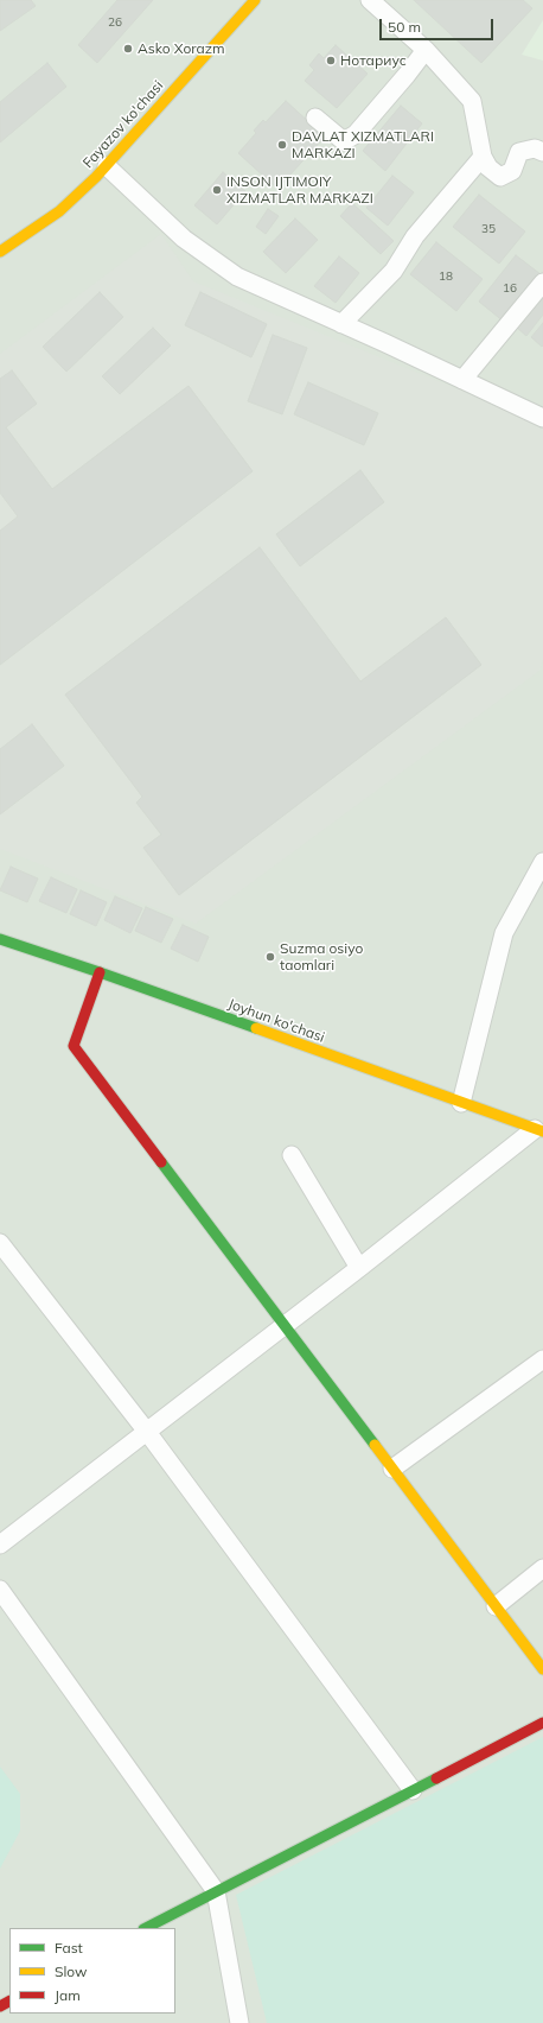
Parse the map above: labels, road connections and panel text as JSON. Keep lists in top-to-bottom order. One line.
{"streets":{"street":["Fayazov ko'chasi","Joyhun ko'chasi"]},"places":["Asko Xorazm","Нотариус","DAVLAT XIZMATLARI MARKAZI","INSON IJTIMOIY XIZMATLAR MARKAZI","Suzma osiyo taomlari"],"house_numbers":["26","35","18","16"],"legend":["Fast","Slow","Jam"],"scale_bar":"50 m"}
